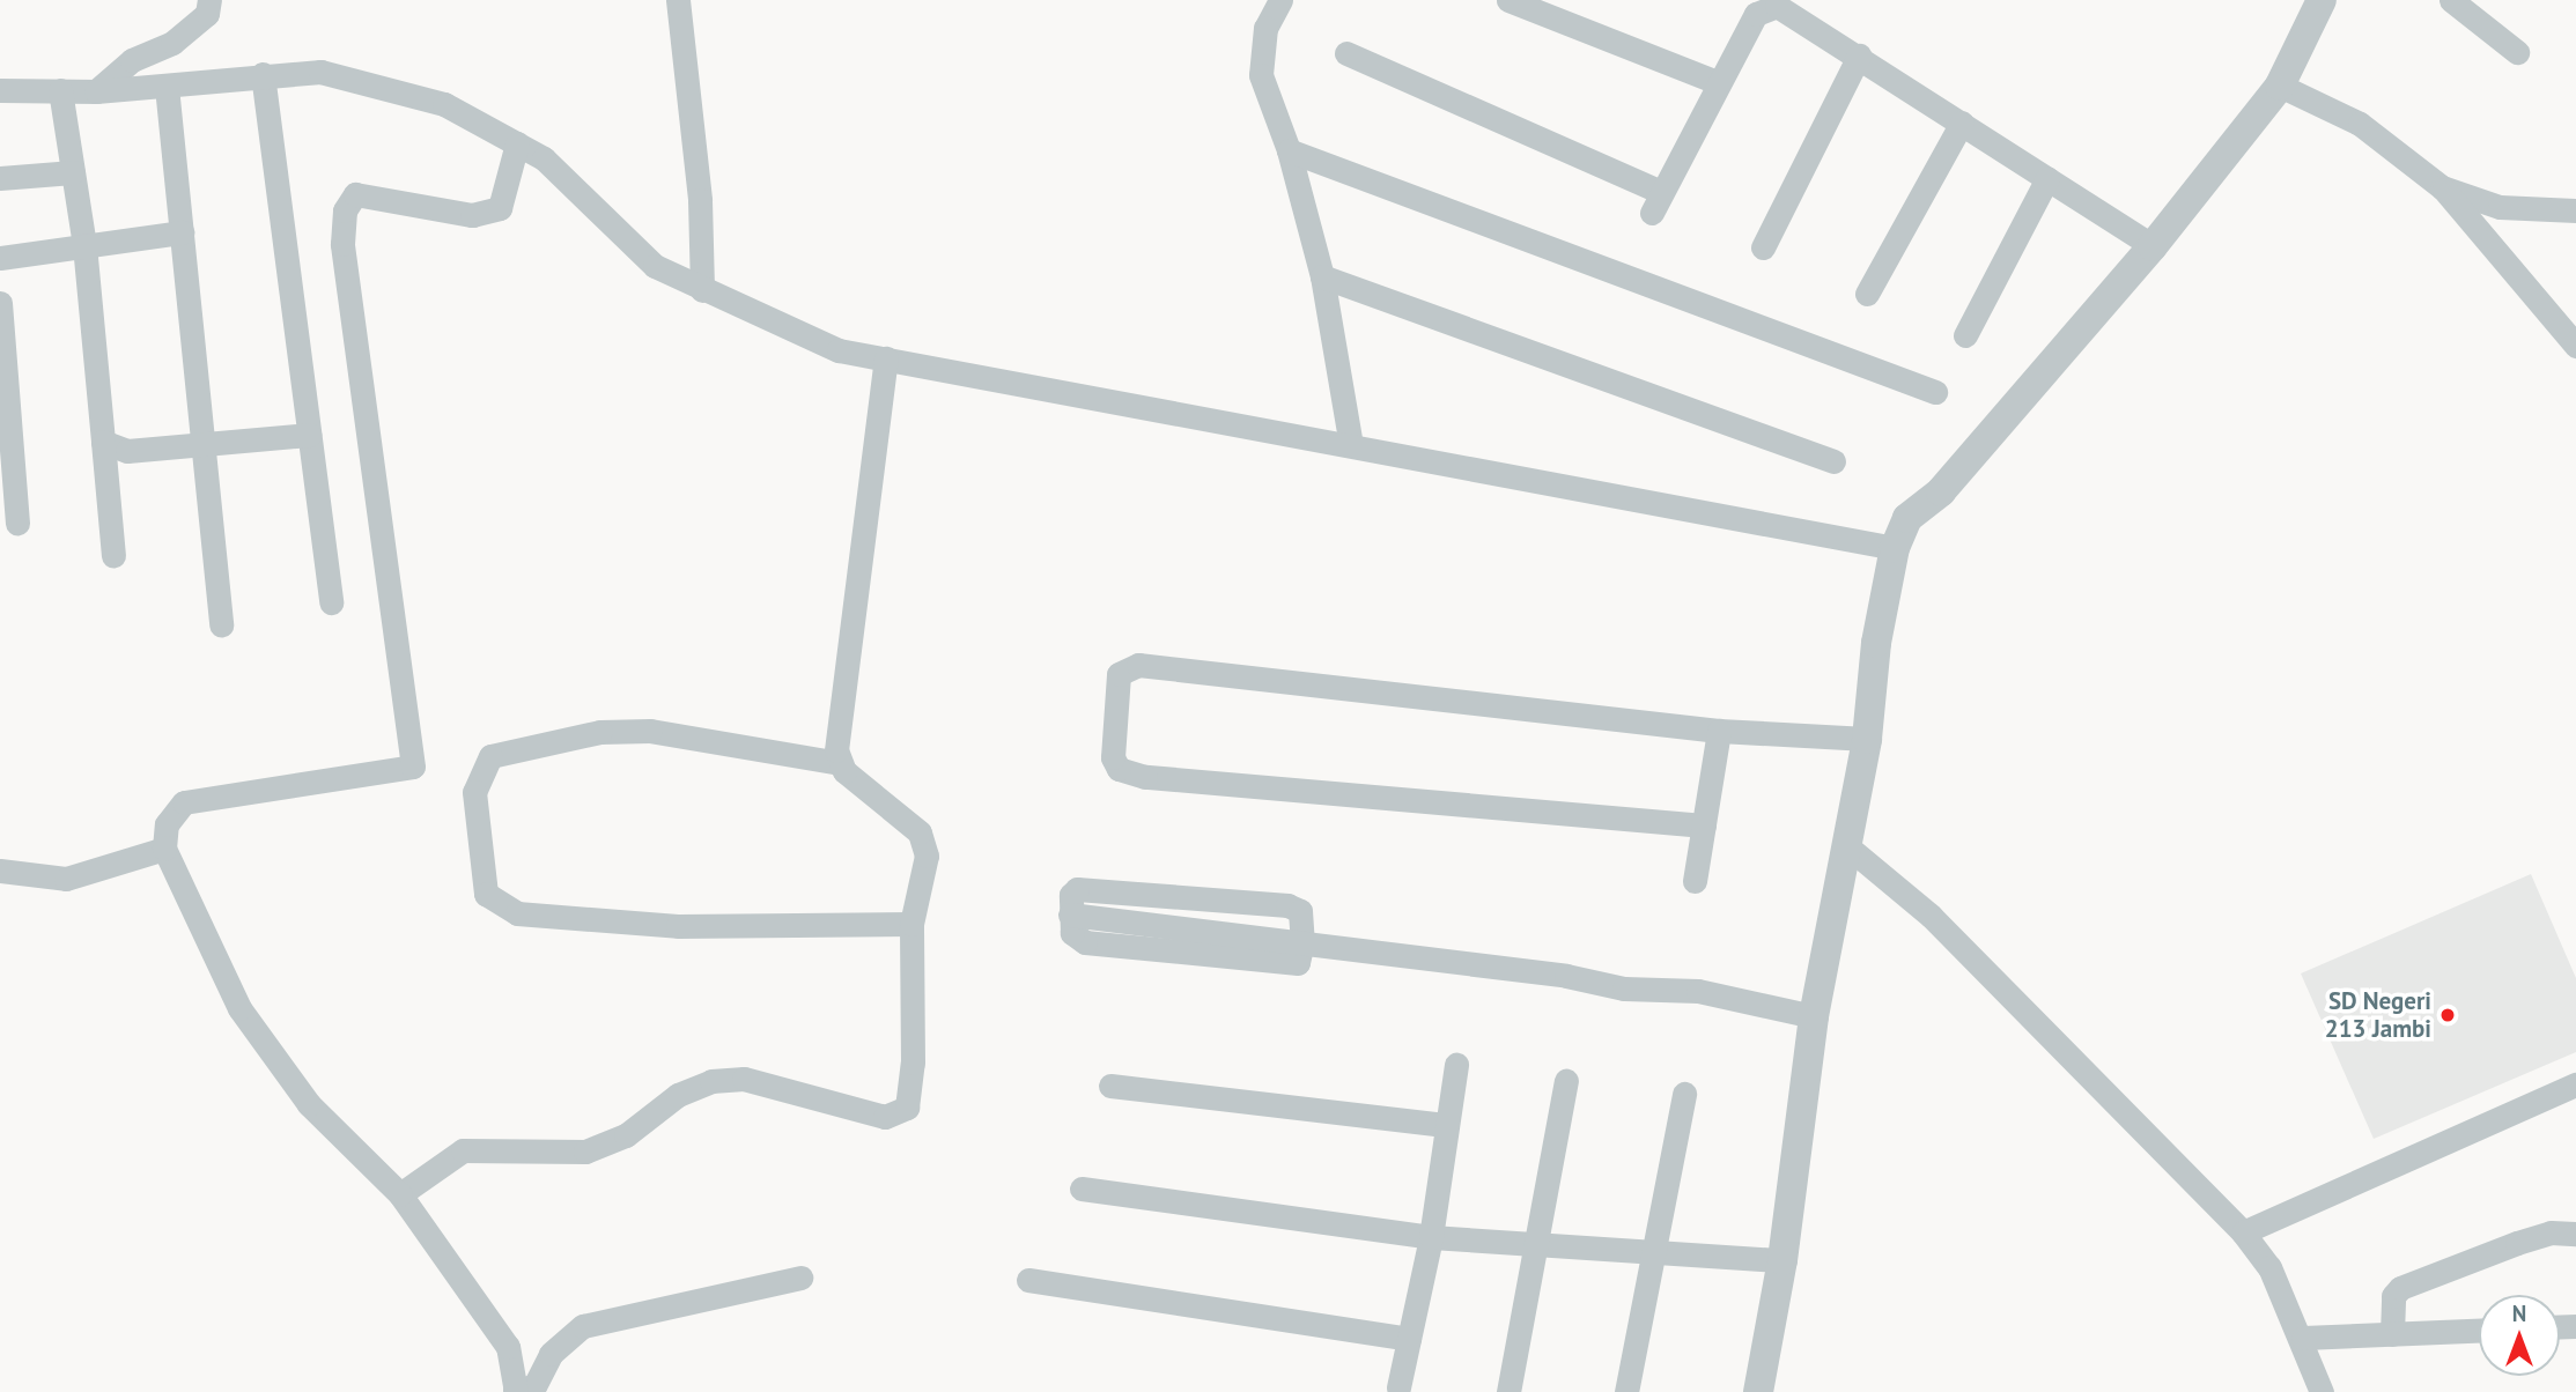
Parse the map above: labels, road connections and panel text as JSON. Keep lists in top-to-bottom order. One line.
{"places":["SD Negeri 213 Jambi"],"north":"top"}
